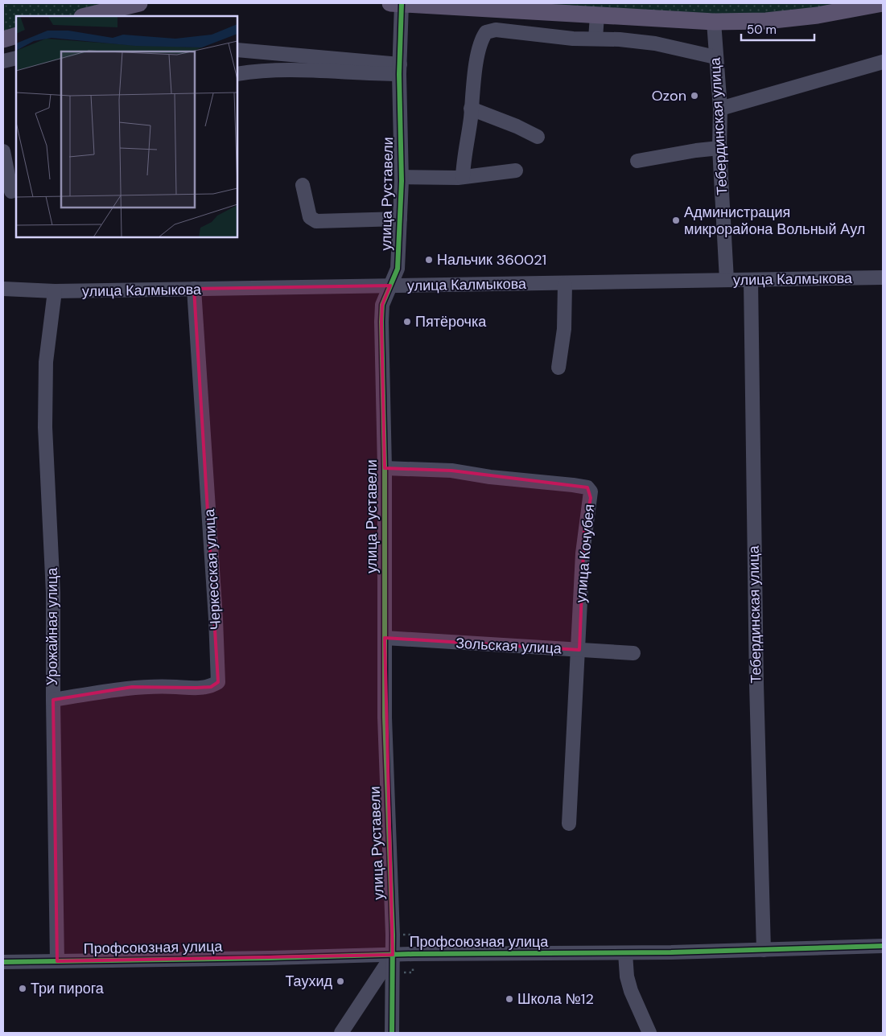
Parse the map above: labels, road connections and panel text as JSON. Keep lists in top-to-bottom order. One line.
{"streets":{"street":["Тебердинская улица","улица Руставели","улица Калмыкова","улица Кочубея","Черкесская улица","Урожайная улица","Зольская улица","Профсоюзная улица"]},"crossings":[["Тебердинская улица","улица Калмыкова"],["Тебердинская улица","Профсоюзная улица"],["улица Руставели","улица Калмыкова"],["улица Руставели","улица Кочубея"],["улица Руставели","Зольская улица"],["улица Руставели","Профсоюзная улица"],["улица Калмыкова","Черкесская улица"],["улица Калмыкова","Урожайная улица"],["улица Кочубея","Зольская улица"],["Черкесская улица","Урожайная улица"],["Урожайная улица","Профсоюзная улица"]],"places":["Ozon","Администрация микрорайона Вольный Аул","Нальчик 360021","Пятёрочка","Таухид","Три пирога","Школа №12"],"scale_bar":"50 m"}
